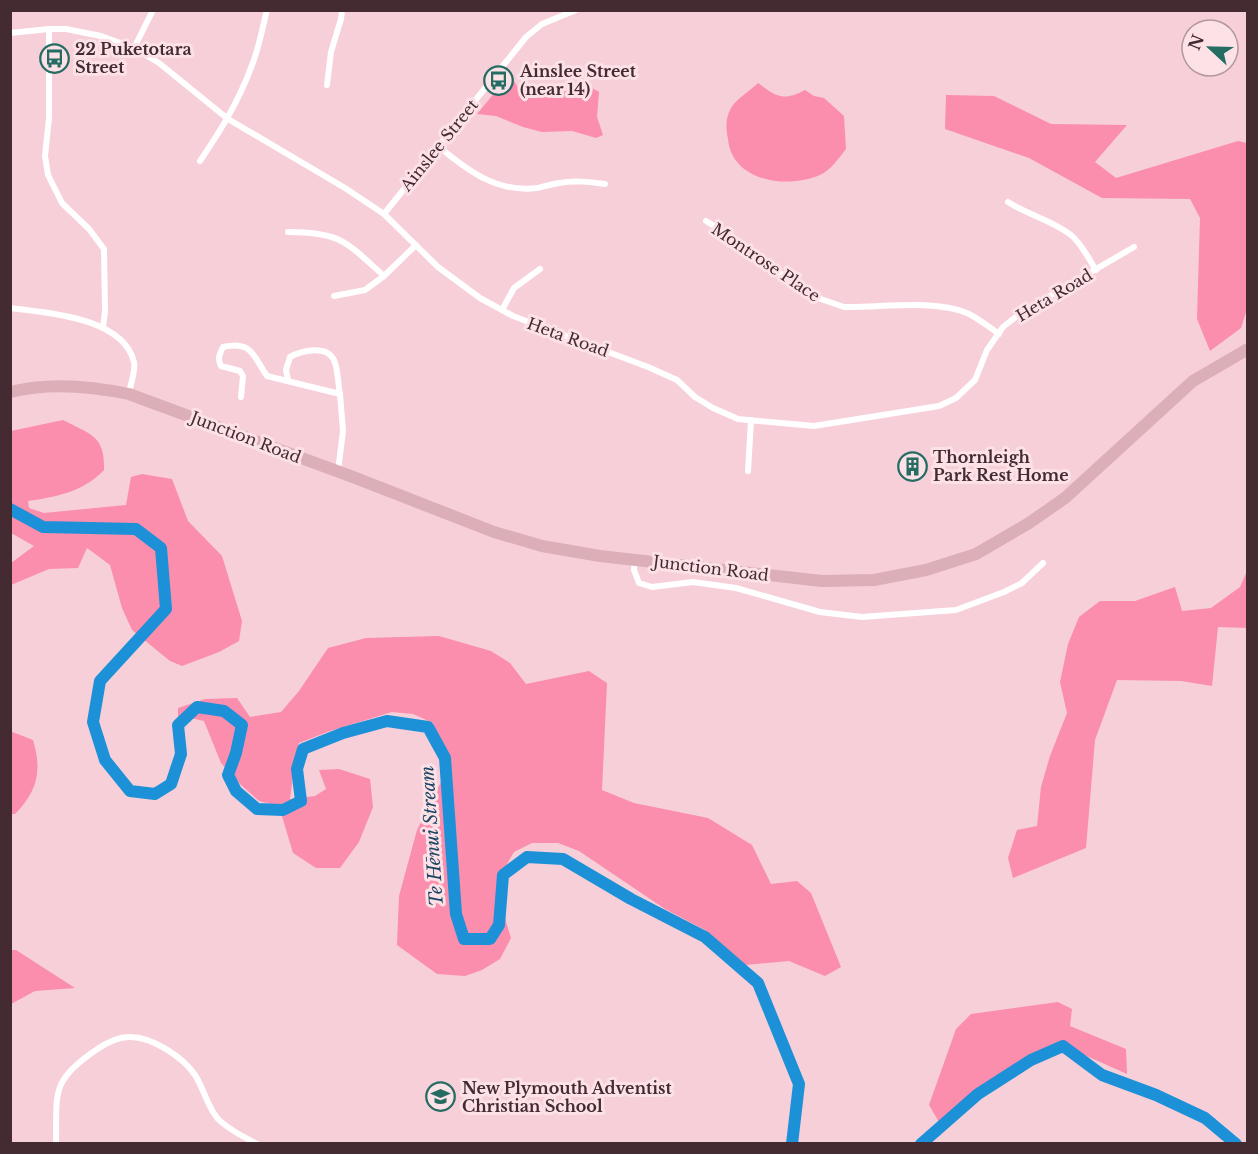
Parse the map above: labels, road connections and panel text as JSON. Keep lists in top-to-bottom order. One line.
{"streets":{"highway":["Junction Road"],"street":["Ainslee Street","Montrose Place","Heta Road"]},"crossings":[["Ainslee Street","Heta Road"],["Montrose Place","Heta Road"]],"water":["Te Hēnui Stream"],"places":{"bus stop":["22 Puketotara Street","Ainslee Street (near 14)"],"building":["Thornleigh Park Rest Home"],"school or university":["New Plymouth Adventist Christian School"]},"north":"left"}
